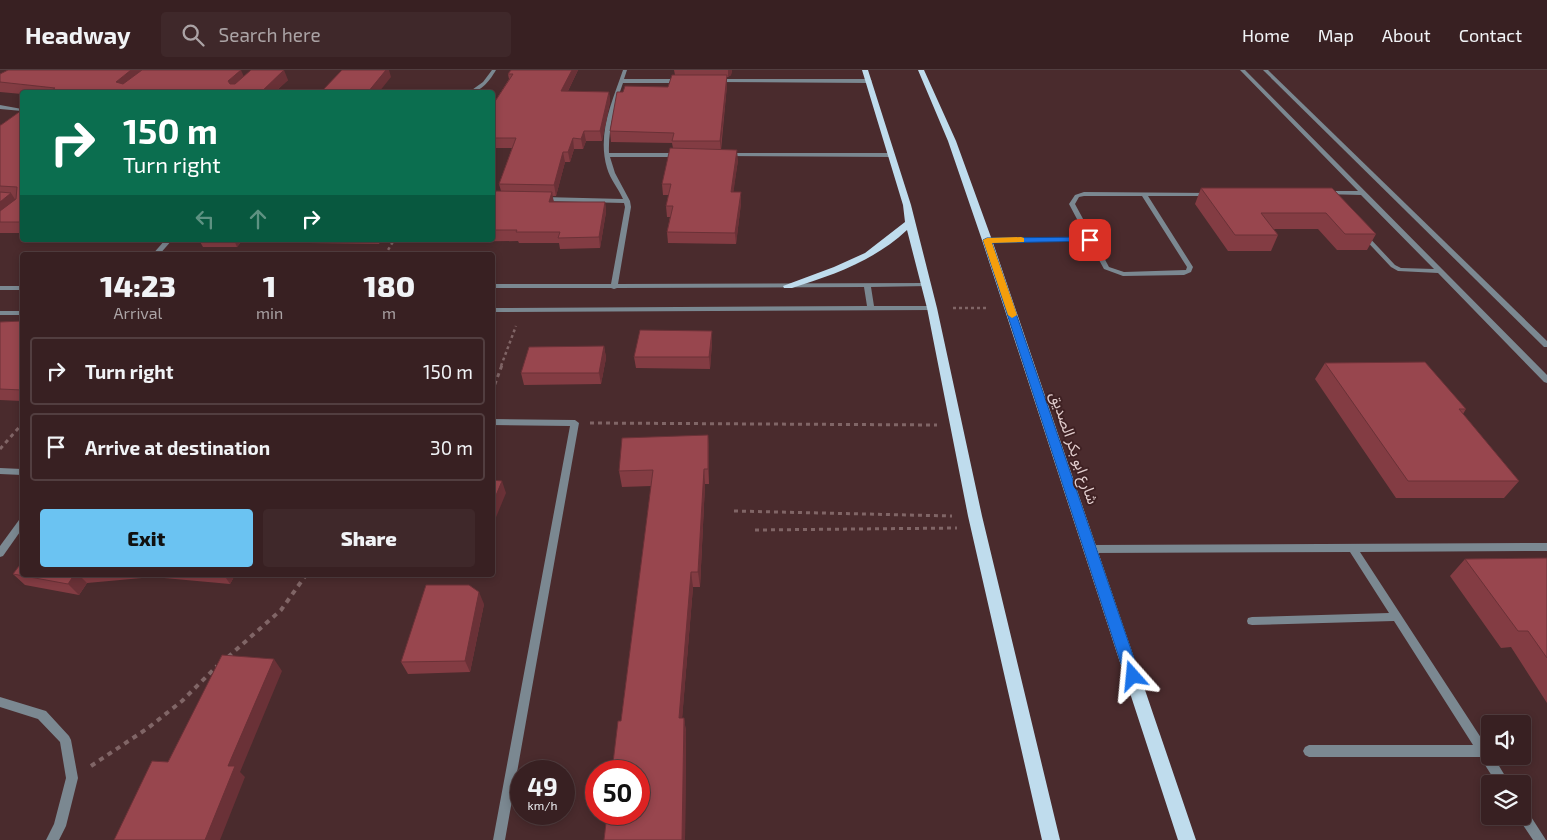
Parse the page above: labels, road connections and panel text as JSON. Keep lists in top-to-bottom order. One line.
{"streets":{"main road":["شارع ابو بكر الصديق"]},"page":{"header":"Headway","search":"Search here","nav":["Home","Map","About","Contact"],"turn":["150 m","Turn right"],"eta":["14:23","Arrival","1","min","180","m"],"list":[{"name":"Turn right","value":"150 m"},{"name":"Arrive at destination","value":"30 m"}],"buttons":["Exit","Share"],"speed":"49 km/h","limit":"50"}}
